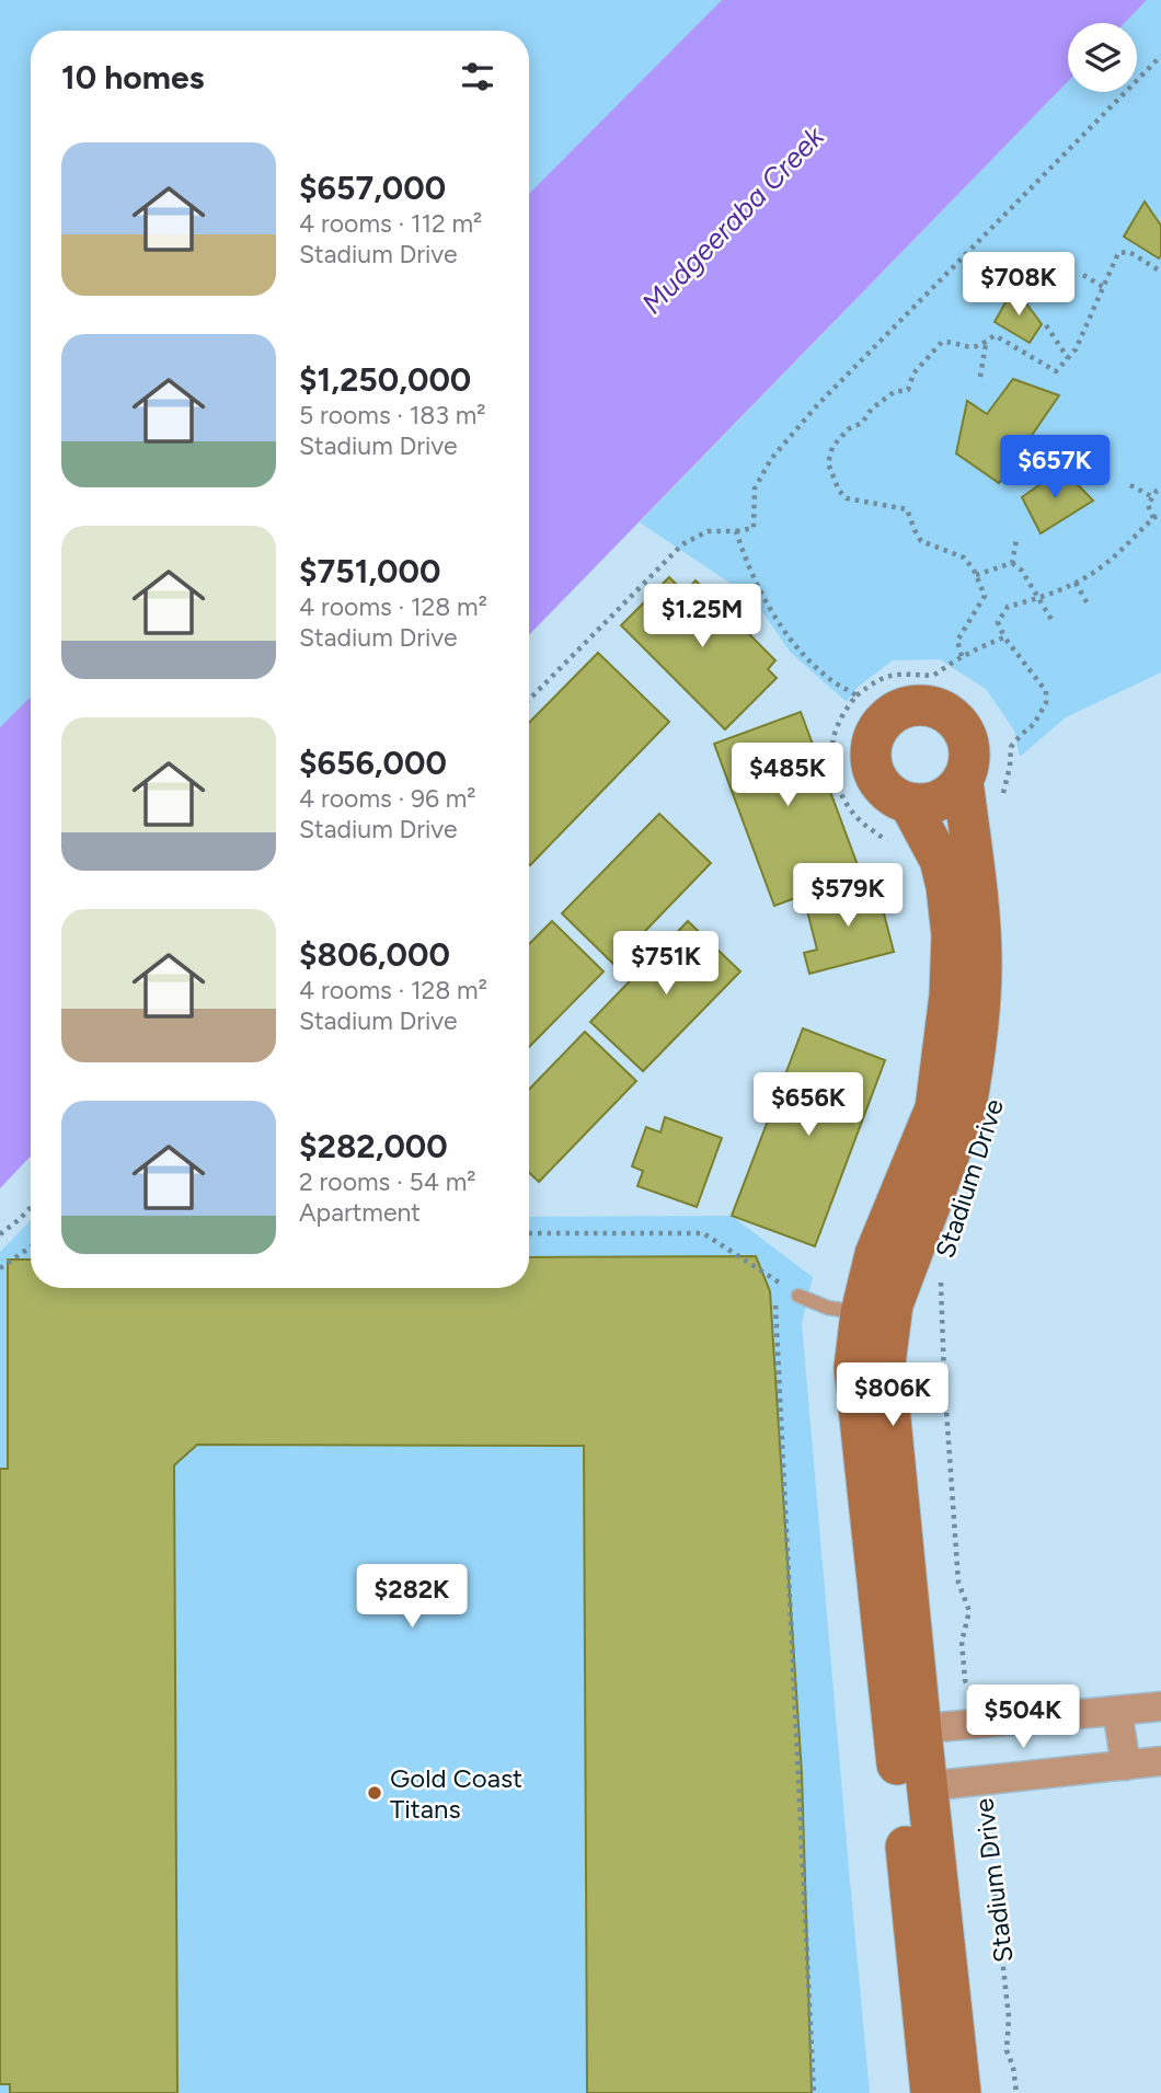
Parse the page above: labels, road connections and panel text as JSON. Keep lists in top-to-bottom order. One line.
{"streets":{"street":["Stadium Drive"]},"water":["Mudgeeraba Creek"],"places":["Gold Coast Titans"],"page":{"heading":"10 homes","list":[{"name":"$657,000","note":"4 rooms · 112 m² · Stadium Drive"},{"name":"$1,250,000","note":"5 rooms · 183 m² · Stadium Drive"},{"name":"$751,000","note":"4 rooms · 128 m² · Stadium Drive"},{"name":"$656,000","note":"4 rooms · 96 m² · Stadium Drive"},{"name":"$806,000","note":"4 rooms · 128 m² · Stadium Drive"},{"name":"$282,000","note":"2 rooms · 54 m² · Apartment"}],"price":["$708K","$657K","$1.25M","$485K","$579K","$751K","$656K","$806K","$282K","$504K"]}}
